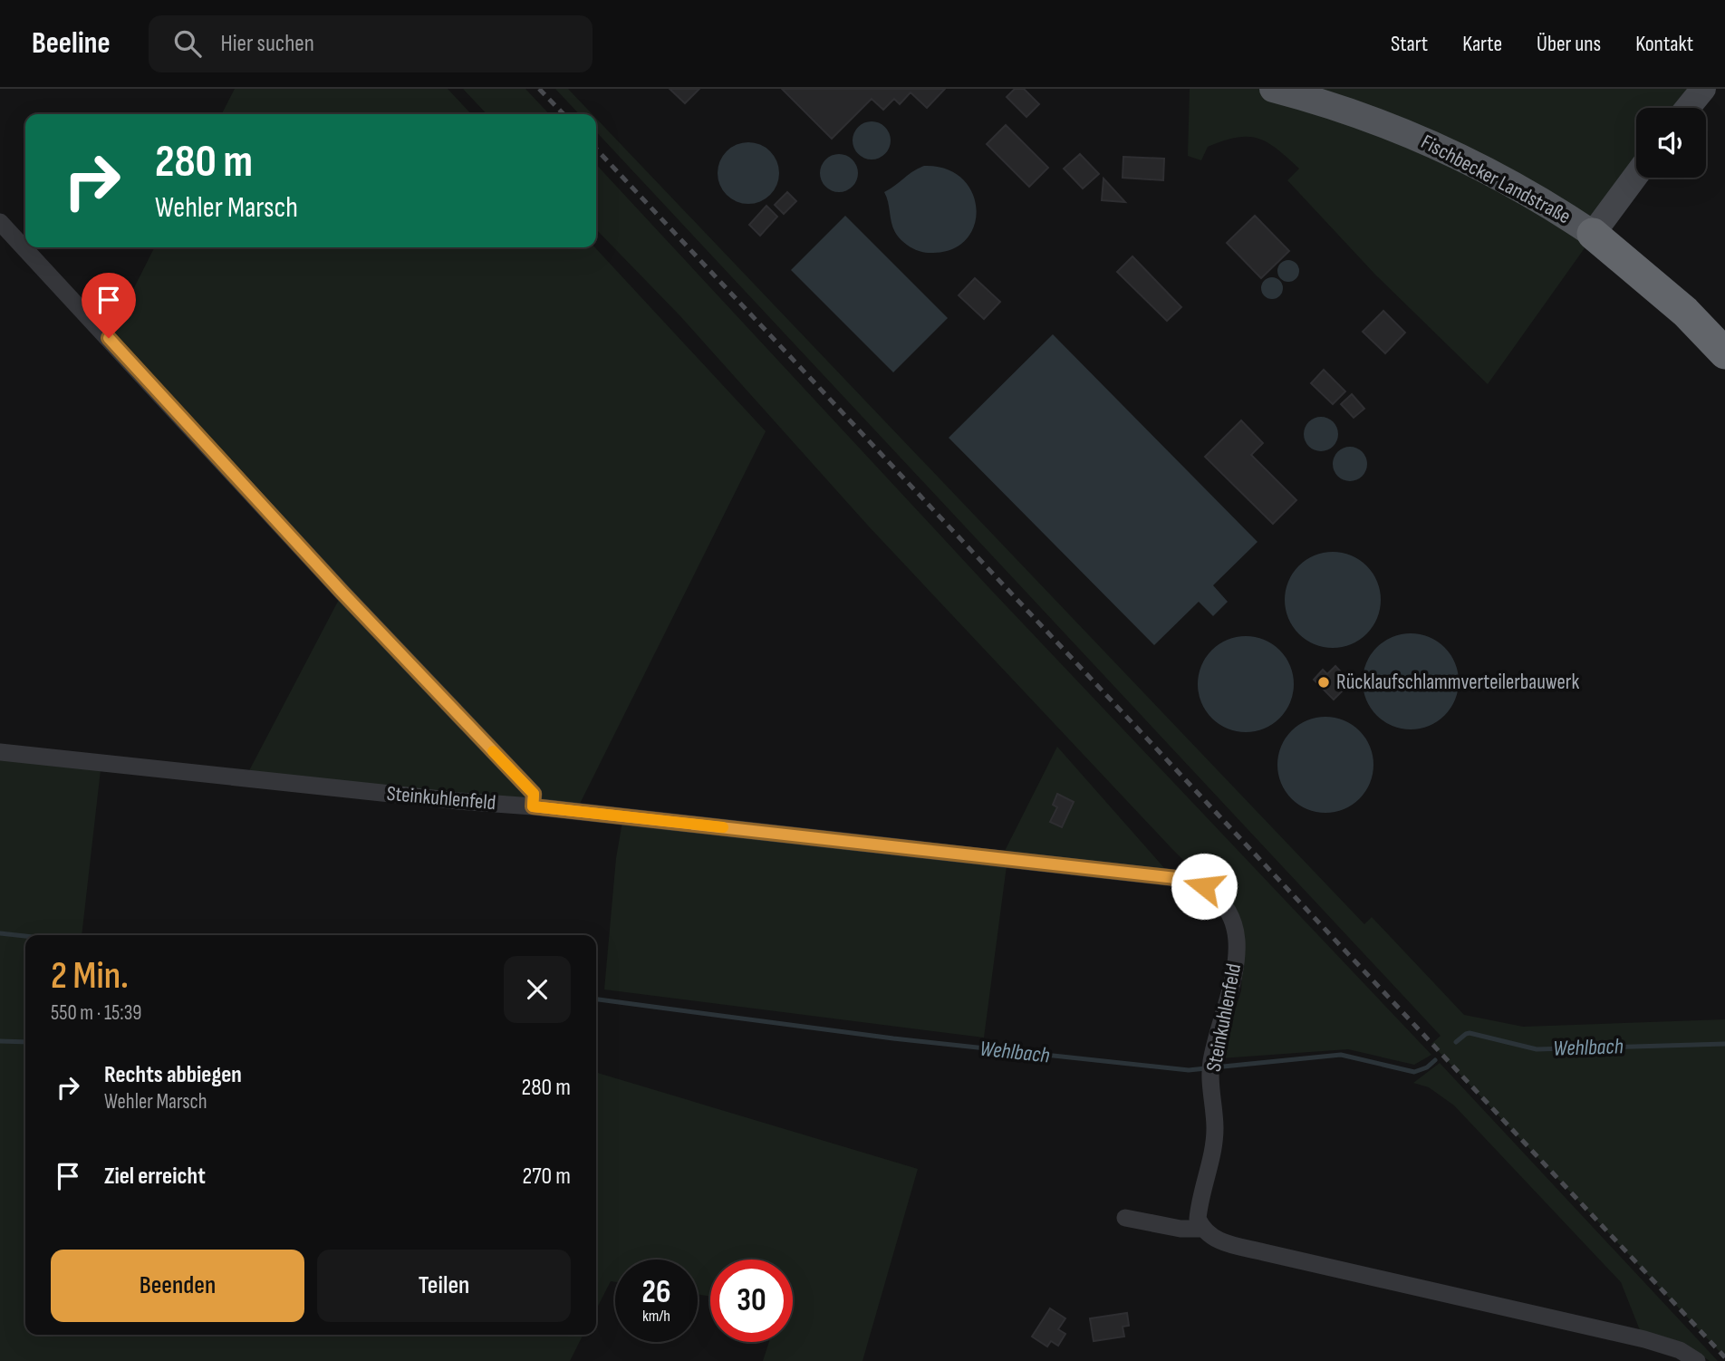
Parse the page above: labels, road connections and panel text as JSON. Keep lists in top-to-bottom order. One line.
{"streets":{"main road":["Fischbecker Landstraße"],"street":["Steinkuhlenfeld"]},"water":["Wehlbach"],"places":["Rücklaufschlammverteilerbauwerk"],"page":{"header":"Beeline","search":"Hier suchen","nav":["Start","Karte","Über uns","Kontakt"],"turn":["280 m","Wehler Marsch"],"heading":["2 Min.","550 m · 15:39"],"list":[{"name":"Rechts abbiegen","note":"Wehler Marsch","value":"280 m"},{"name":"Ziel erreicht","value":"270 m"}],"buttons":["Beenden","Teilen"],"speed":"26 km/h","limit":"30"}}
